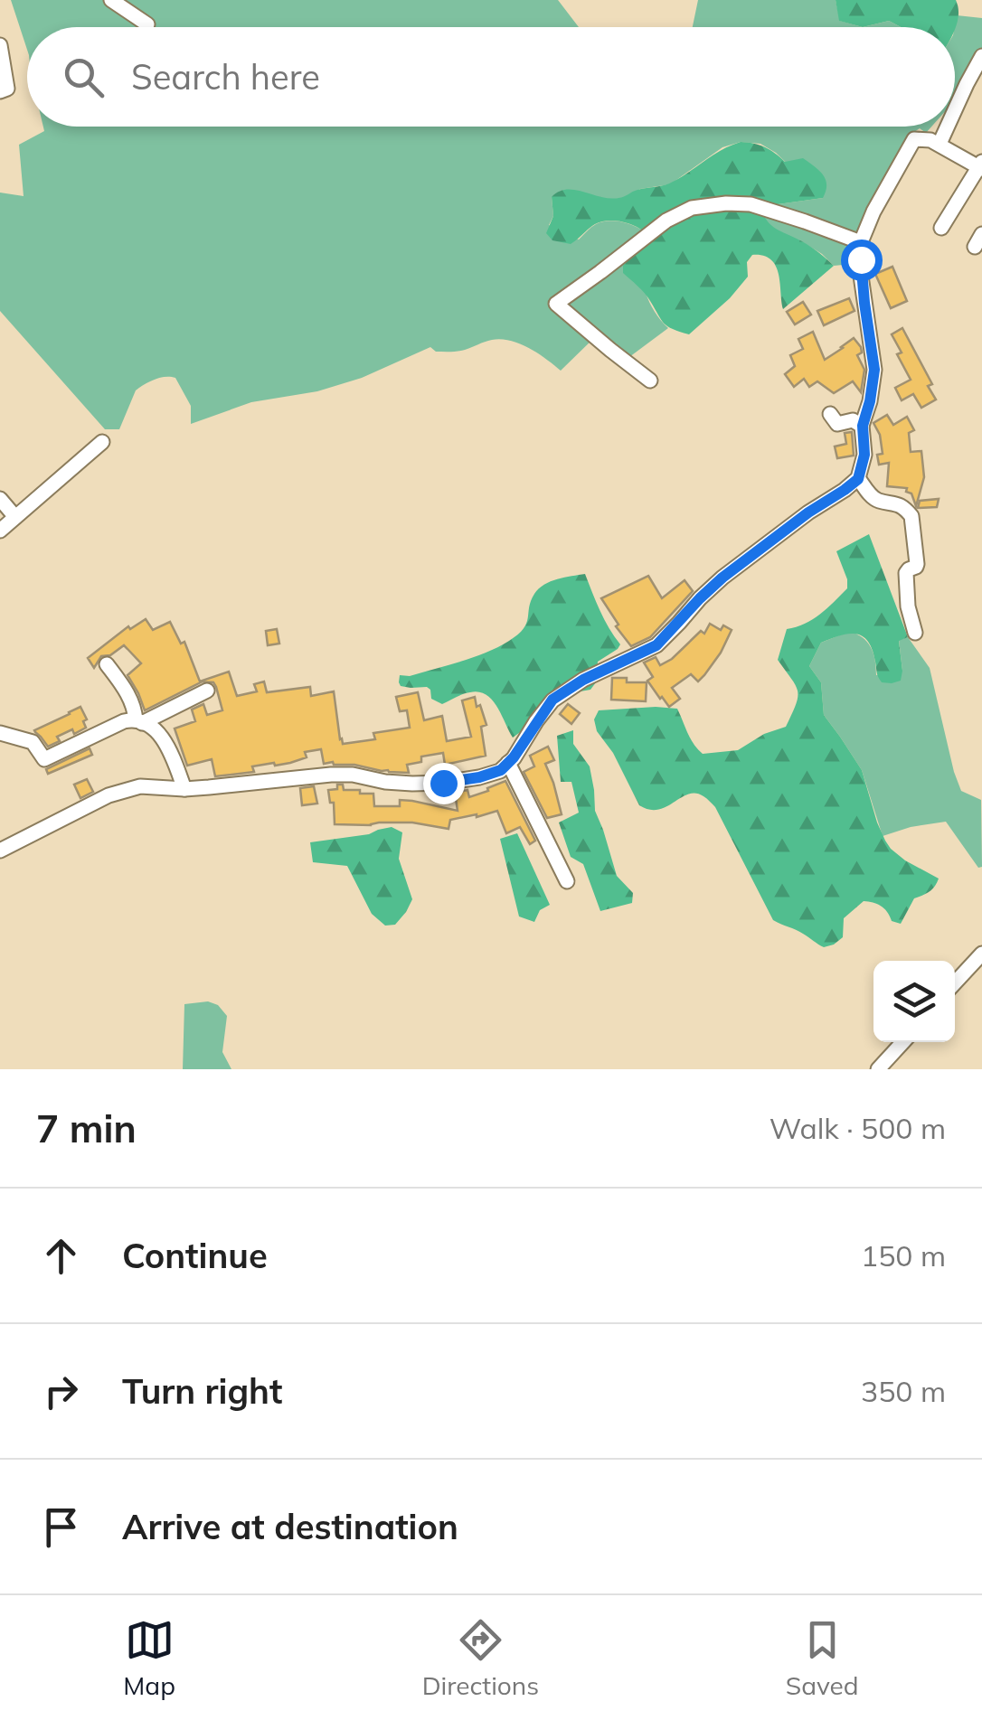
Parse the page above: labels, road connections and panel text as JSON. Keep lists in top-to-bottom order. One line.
{"page":{"search":"Search here","heading":["7 min","Walk · 500 m"],"list":[["Continue","150 m"],["Turn right","350 m"],"Arrive at destination"],"nav":["Map","Directions","Saved"]}}
